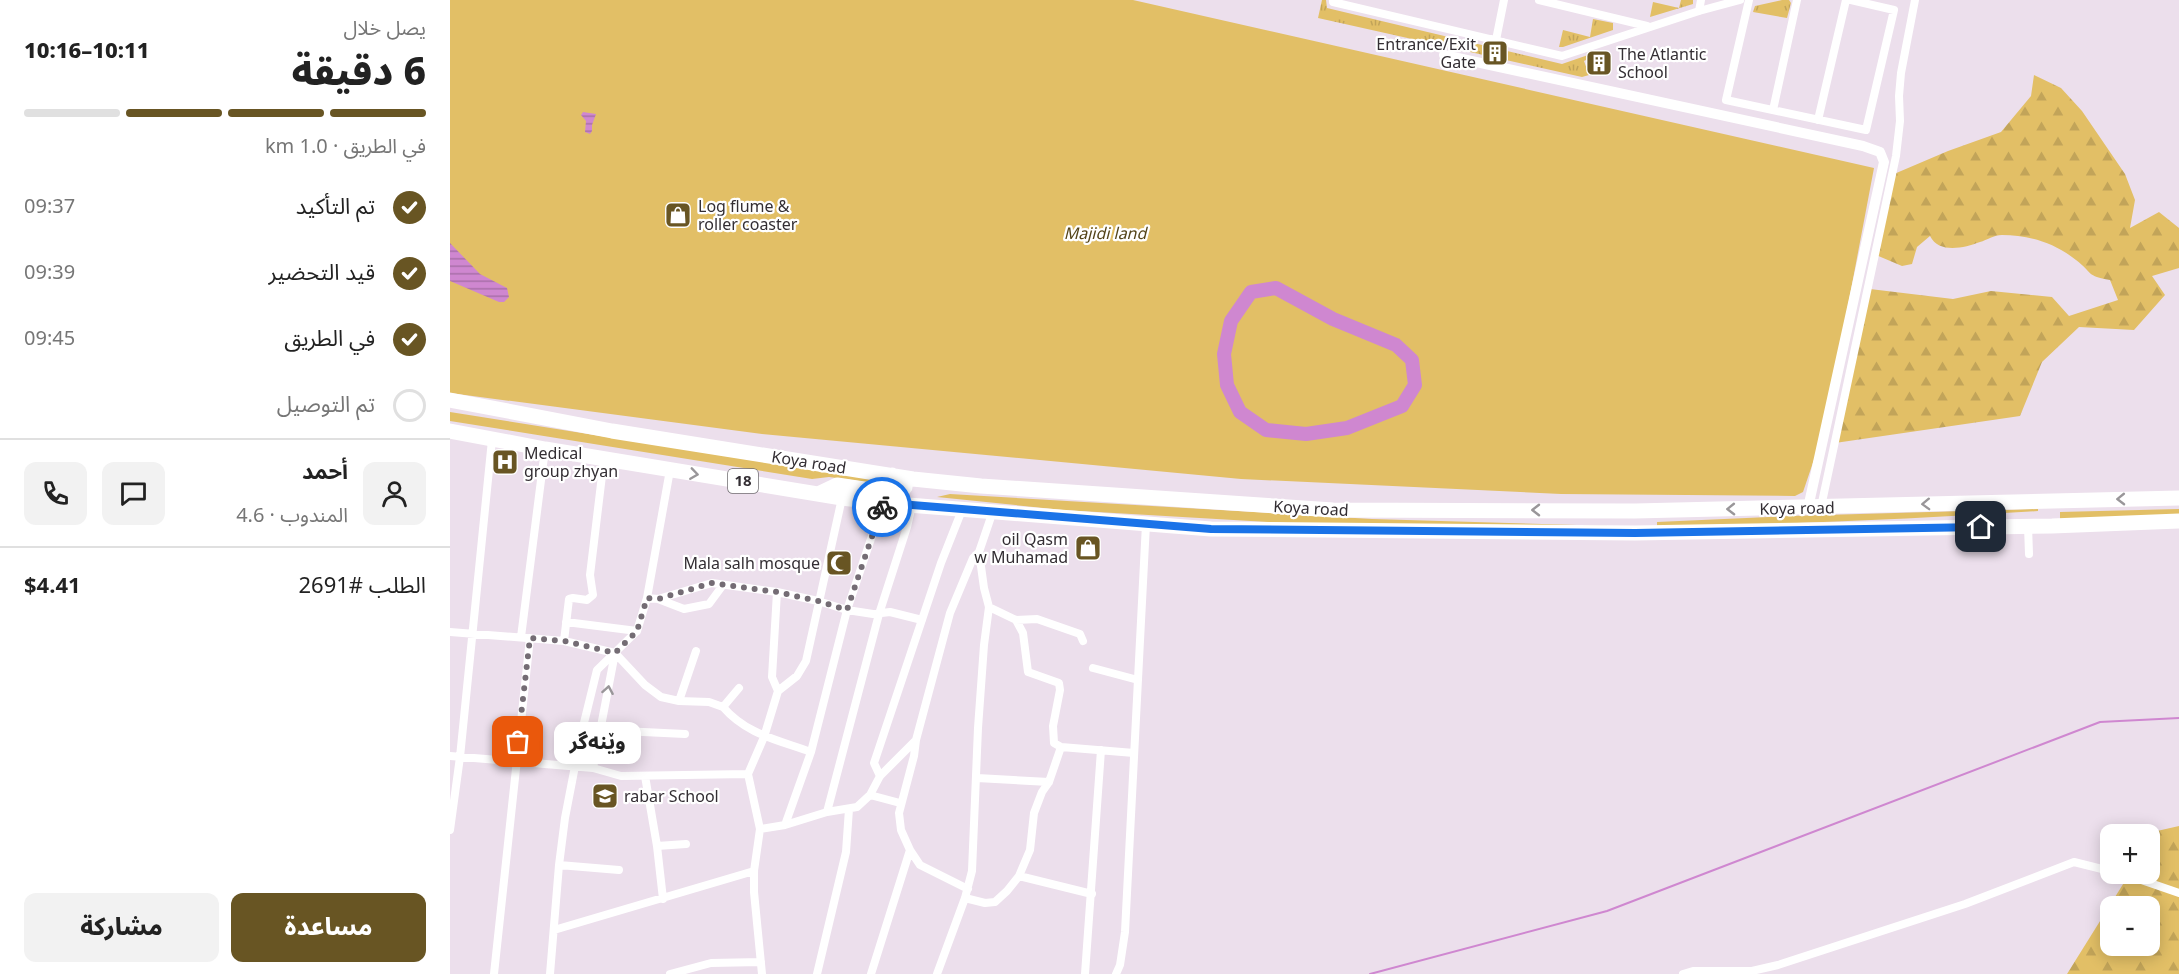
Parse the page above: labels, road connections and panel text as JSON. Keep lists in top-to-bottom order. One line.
{"streets":{"highway":["Koya road","18"]},"parks":["Majidi land"],"places":{"building":["Entrance/Exit Gate","The Atlantic School"],"shop":["Log flume & roller coaster","oil Qasm w Muhamad"],"hospital":["Medical group zhyan"],"mosque":["Mala salh mosque"],"other":["وێنەگر"],"school or university":["rabar School"]},"page":{"heading":["6 دقيقة","يصل خلال","10:11–10:16"],"panel":["أحمد","المندوب · 4.6","الطلب #2691","$4.41"],"bar":"في الطريق · 1.0 km","list":[["تم التأكيد","09:37"],["قيد التحضير","09:39"],["في الطريق","09:45"],"تم التوصيل"],"bubble":"وێنەگر","map_buttons":["+","−"],"buttons":["مساعدة","مشاركة"]}}
